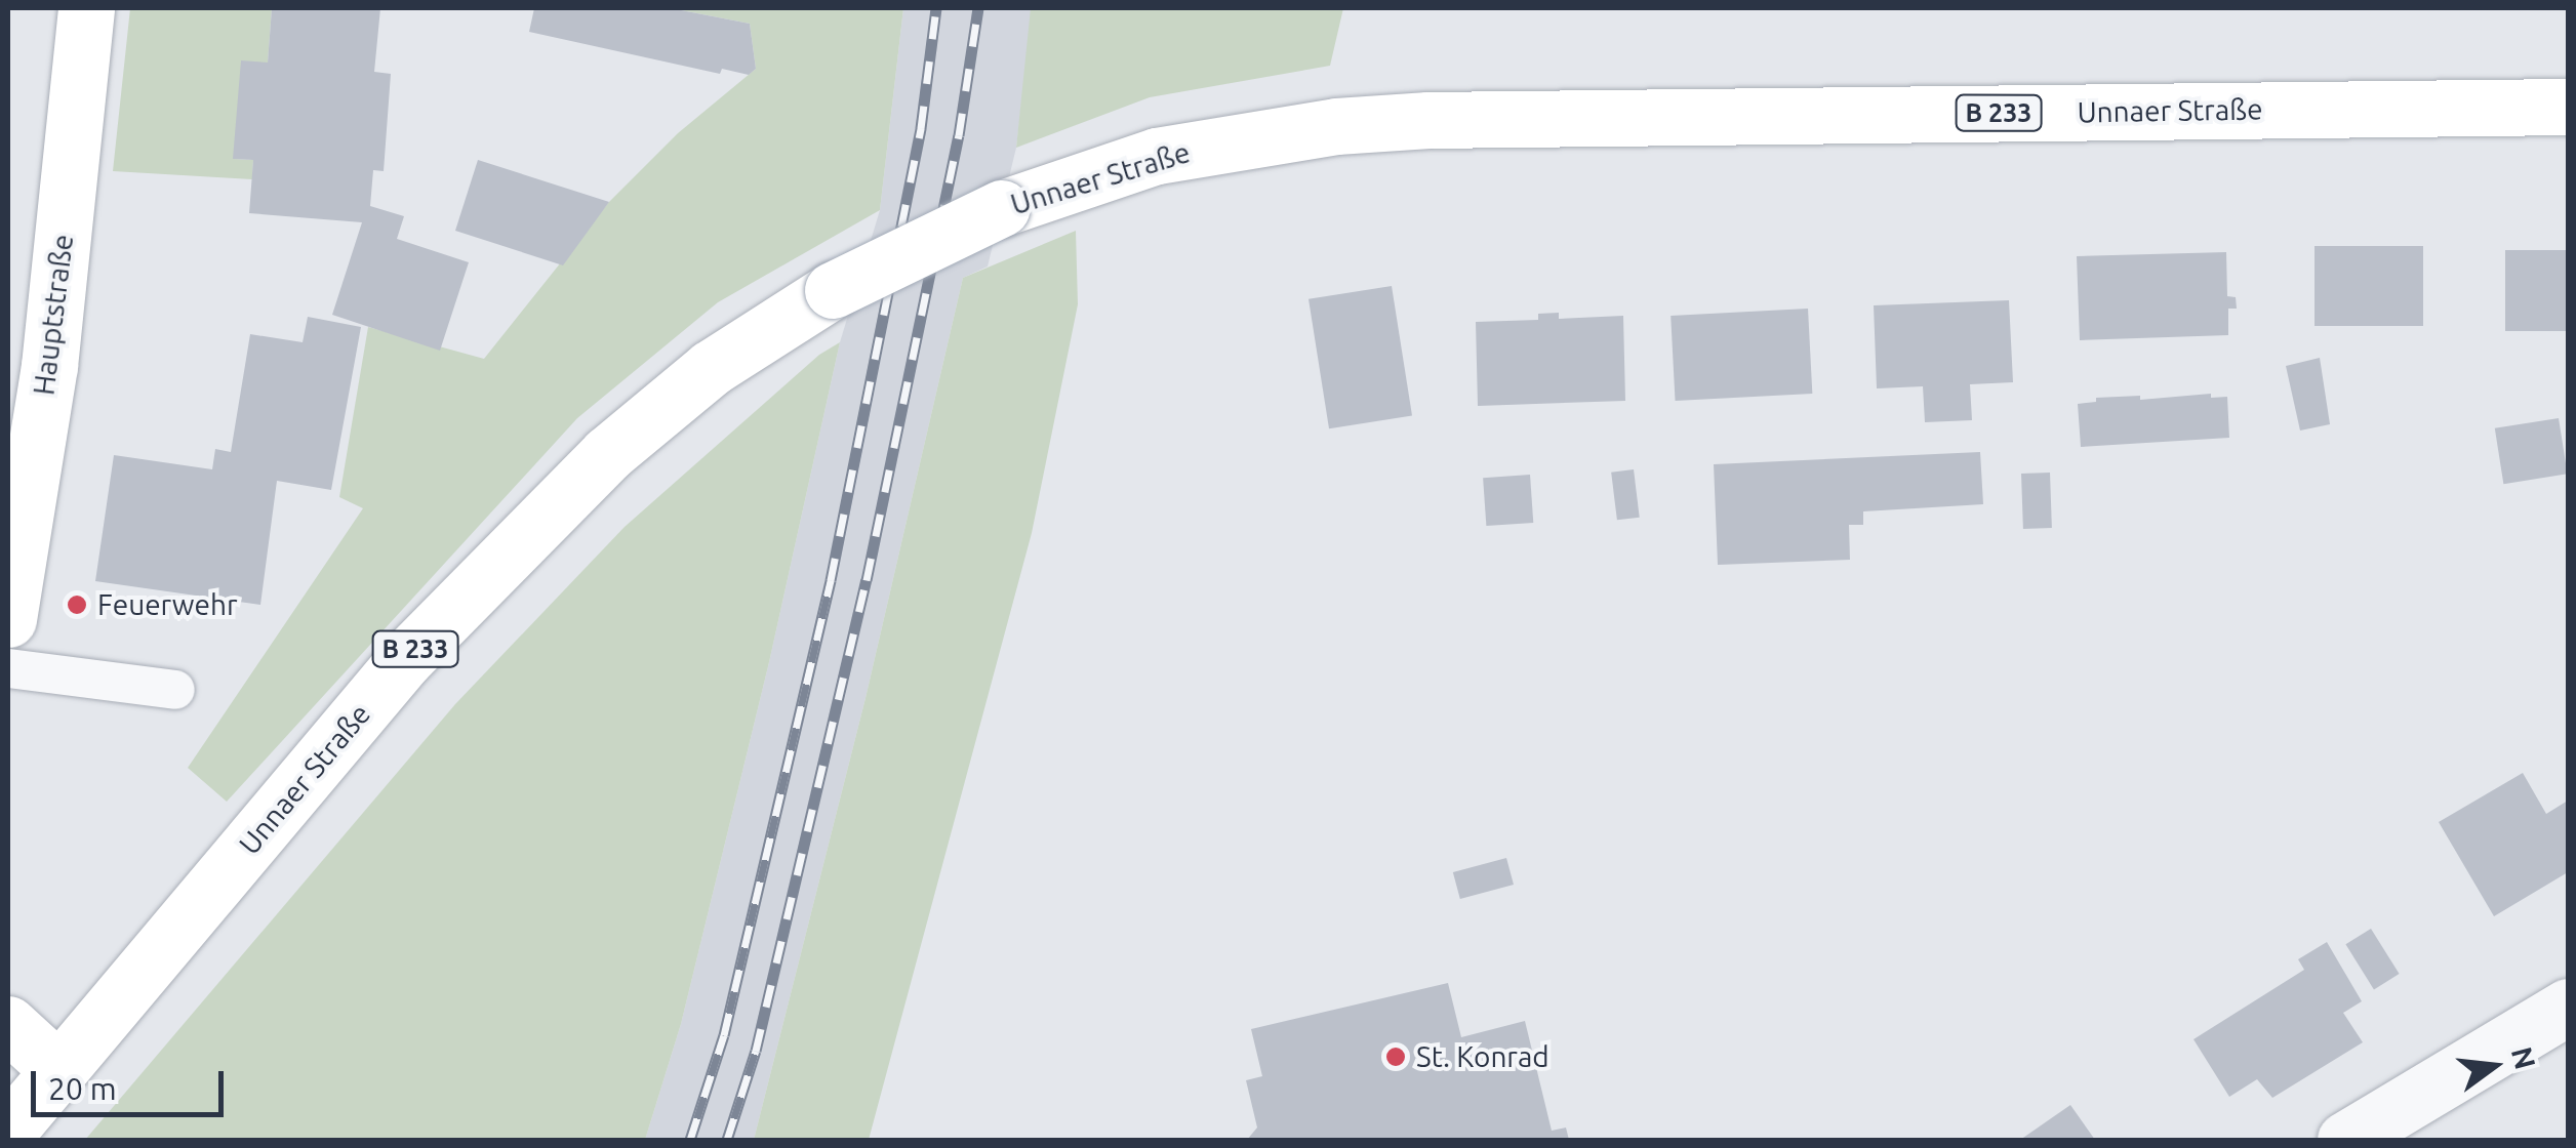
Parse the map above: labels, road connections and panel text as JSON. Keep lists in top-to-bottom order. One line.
{"streets":{"main road":["Unnaer Straße","B 233","Hauptstraße"]},"places":["Feuerwehr","St. Konrad"],"scale_bar":"20 m","north":"right"}
